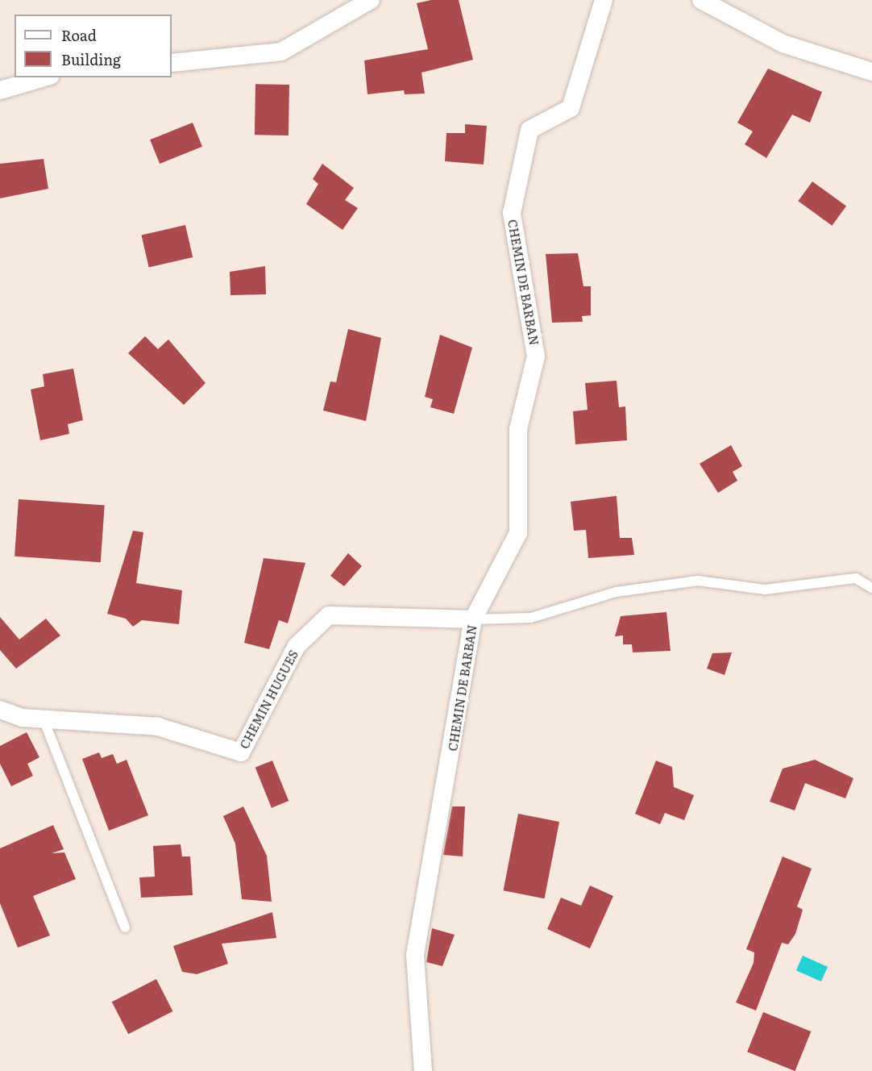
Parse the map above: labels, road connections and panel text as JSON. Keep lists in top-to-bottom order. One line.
{"streets":{"street":["CHEMIN DE BARBAN","CHEMIN HUGUES"]},"crossings":[["CHEMIN DE BARBAN","CHEMIN HUGUES"]],"legend":["Road","Building"]}
